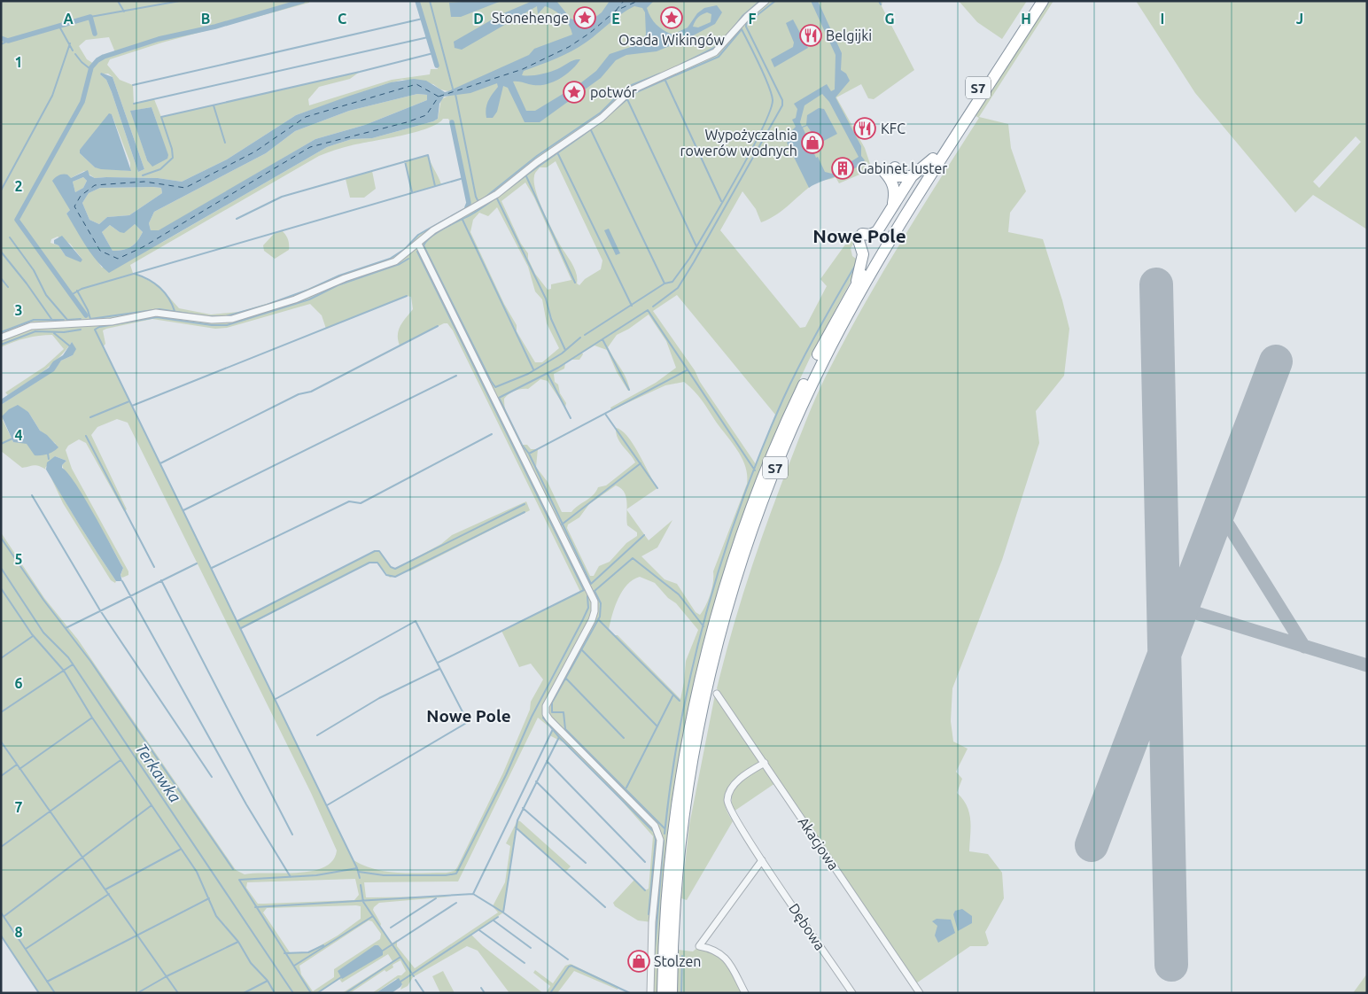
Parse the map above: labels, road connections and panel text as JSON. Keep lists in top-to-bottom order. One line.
{"streets":{"highway":["S7"],"street":["Akacjowa","Dębowa"]},"crossings":[["Akacjowa","Dębowa"]],"districts":["Nowe Pole","Nowe Pole"],"water":["Terkawka"],"places":{"place":["Stonehenge","Osada Wikingów","potwór"],"restaurant":["Belgijki","KFC"],"shop":["Wypożyczalnia rowerów wodnych","Stolzen"],"building":["Gabinet luster"]},"grid":{"columns":["A","B","C","D","E","F","G","H","I","J"],"rows":["1","2","3","4","5","6","7","8"]}}
